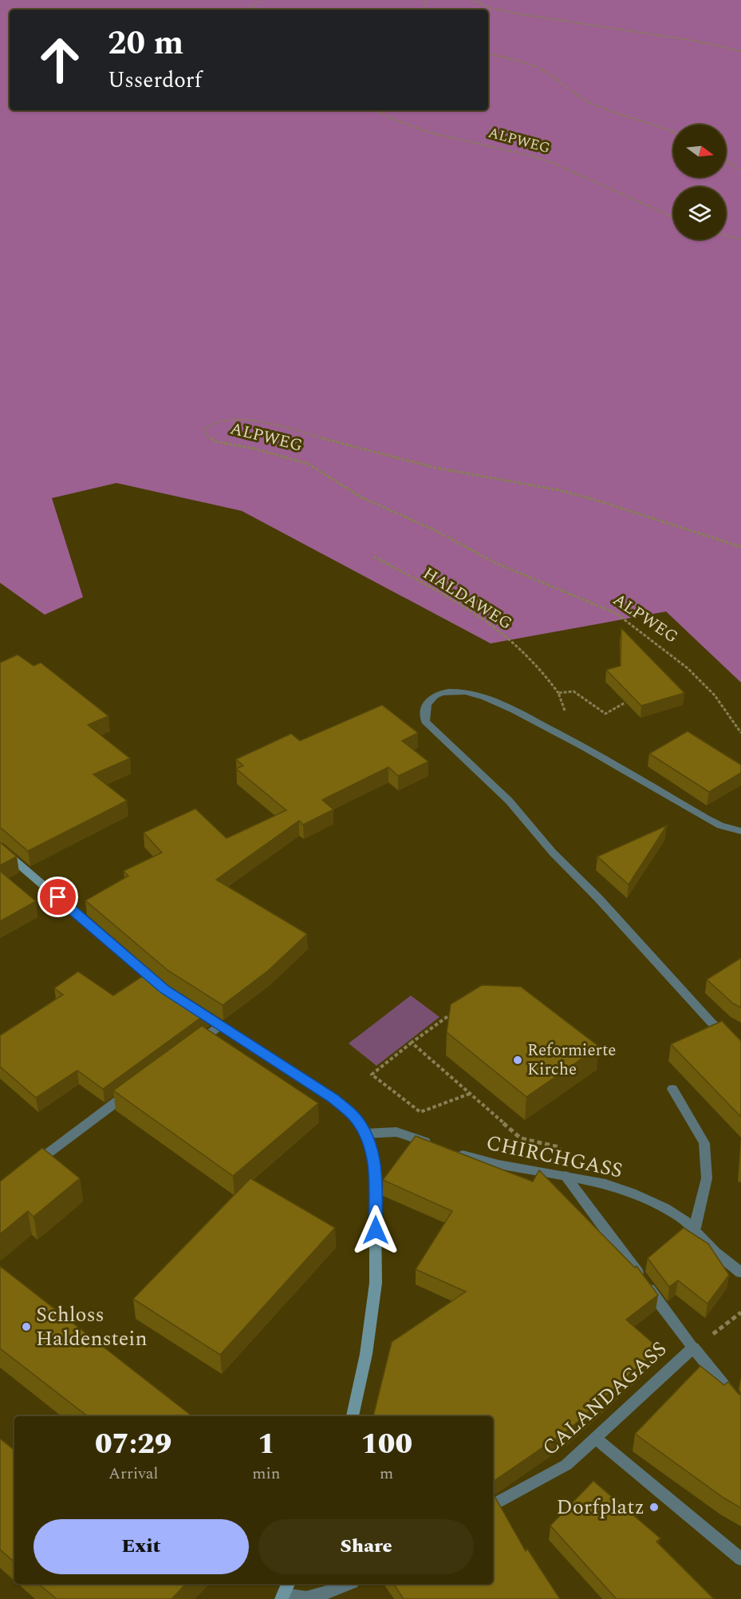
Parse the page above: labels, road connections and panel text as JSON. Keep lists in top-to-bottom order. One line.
{"streets":{"street":["CHIRCHGASS","CALANDAGASS"],"path":["ALPWEG","HALDAWEG"]},"places":["Reformierte Kirche","Schloss Haldenstein","Dorfplatz"],"north":"right","page":{"turn":["20 m","Usserdorf"],"eta":["07:29","Arrival","1","min","100","m"],"buttons":["Exit","Share"]}}
